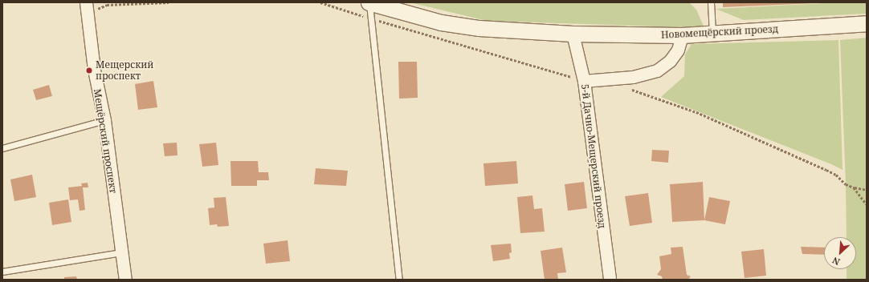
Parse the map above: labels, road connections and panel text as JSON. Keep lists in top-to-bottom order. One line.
{"streets":{"street":["Новомещёрский проезд","Мещёрский проспект","5-й Дачно-Мещерский проезд"]},"crossings":[["Новомещёрский проезд","5-й Дачно-Мещерский проезд"]],"places":["Мещерский проспект"],"north":"bottom left"}
